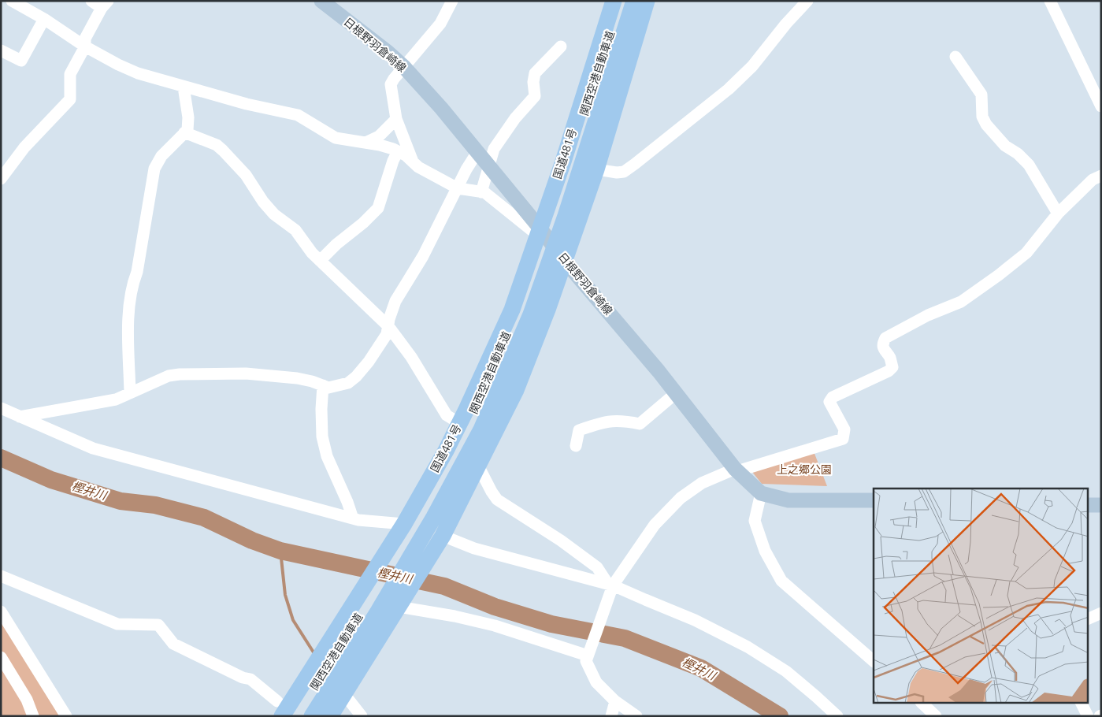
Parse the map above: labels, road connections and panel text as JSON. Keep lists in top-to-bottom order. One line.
{"streets":{"highway":["関西空港自動車道","国道481号"],"main road":["日根野羽倉崎線"]},"crossings":[["日根野羽倉崎線","国道481号"]],"water":["樫井川"],"parks":["上之郷公園"]}
